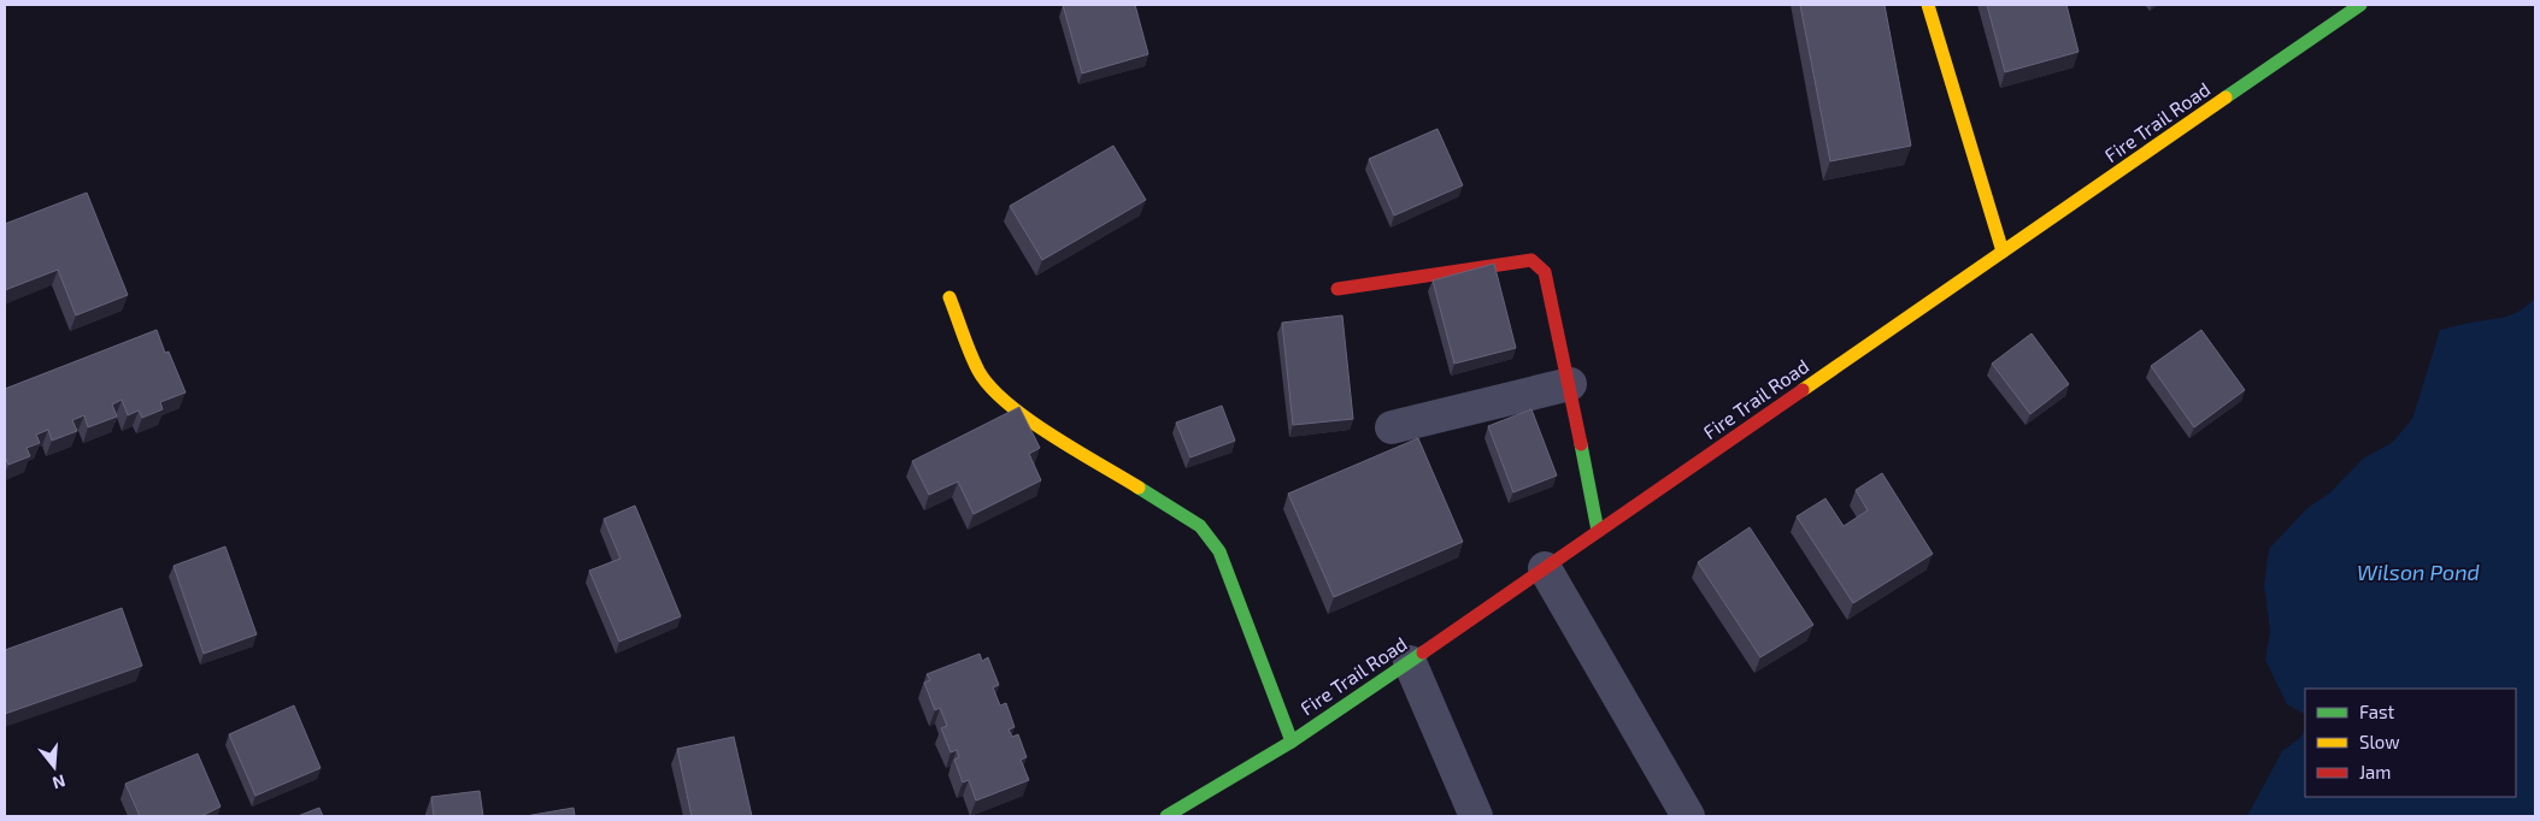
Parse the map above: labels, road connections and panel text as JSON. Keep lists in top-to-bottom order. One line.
{"streets":{"street":["Fire Trail Road"]},"water":["Wilson Pond"],"legend":["Fast","Slow","Jam"],"north":"bottom"}
